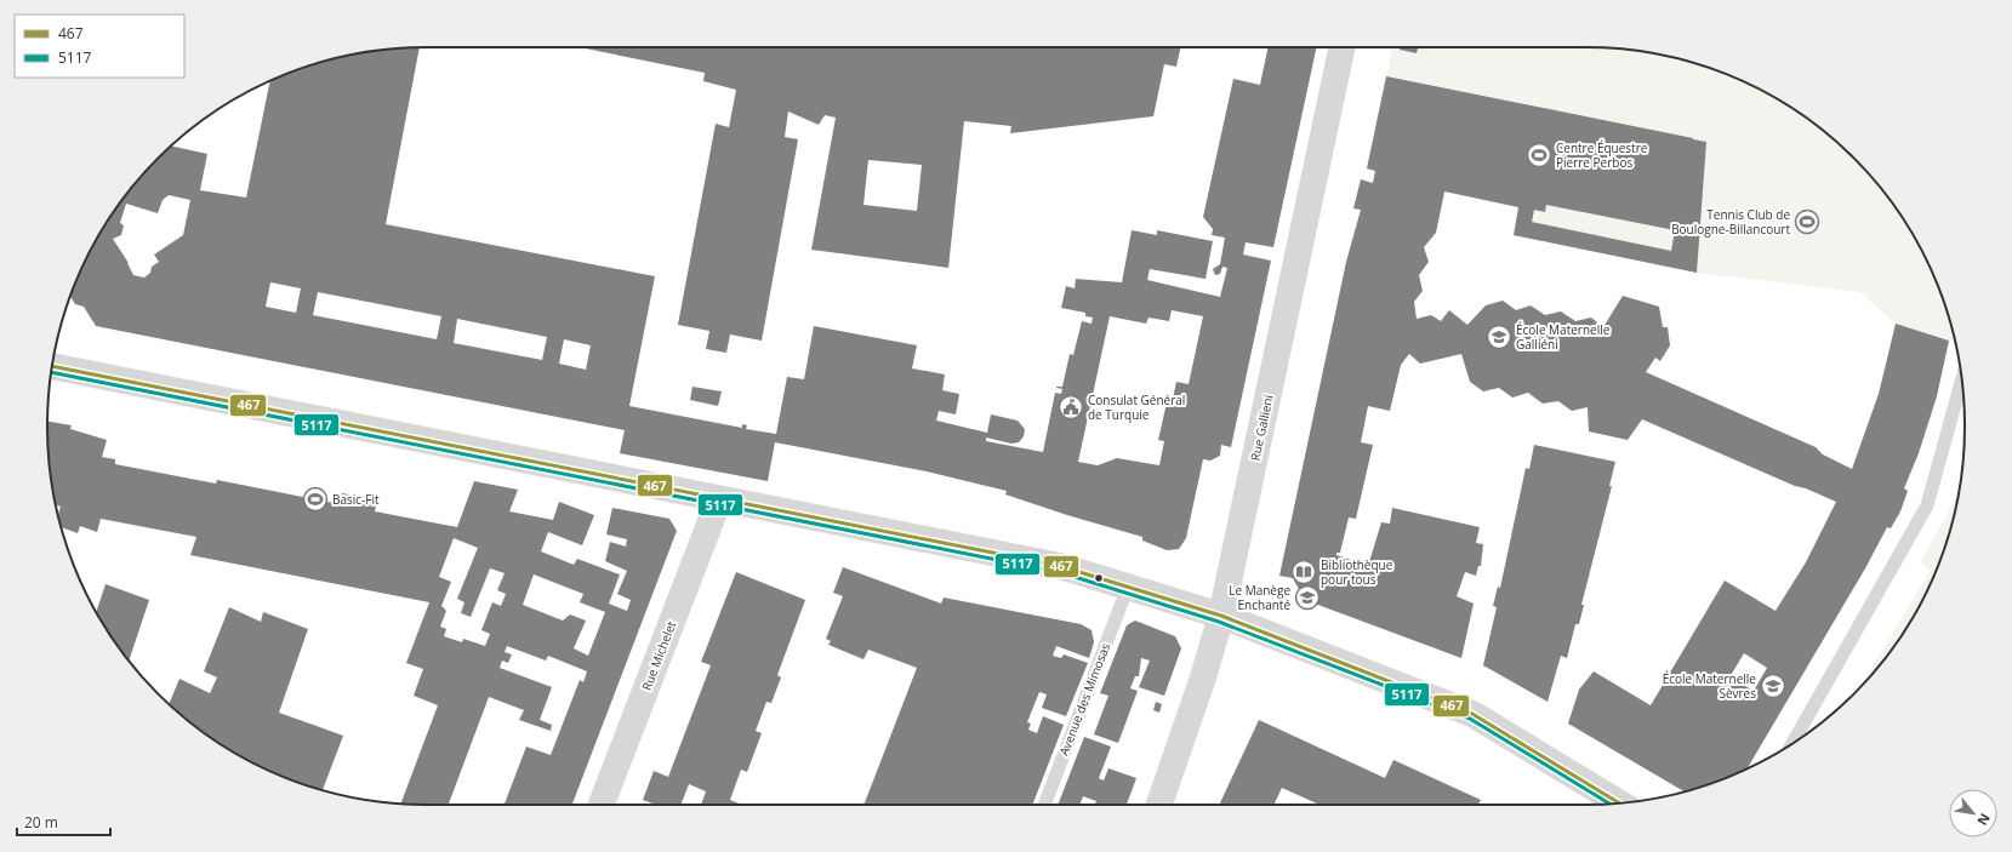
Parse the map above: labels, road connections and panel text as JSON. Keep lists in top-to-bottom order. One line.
{"streets":{"street":["Rue Gallieni","Rue Michelet"],"lane":["Avenue des Mimosas"]},"places":{"sports":["Centre Équestre Pierre Perbos","Tennis Club de Boulogne-Billancourt","Basic-Fit"],"school or university":["École Maternelle Galliéni","Le Manège Enchanté","École Maternelle Sèvres"],"public building":["Consulat Général de Turquie"],"library":["Bibliothèque pour tous"]},"lines":["transit line 467","transit line 5117"],"legend":["467","5117"],"scale_bar":"20 m","north":"bottom right"}
